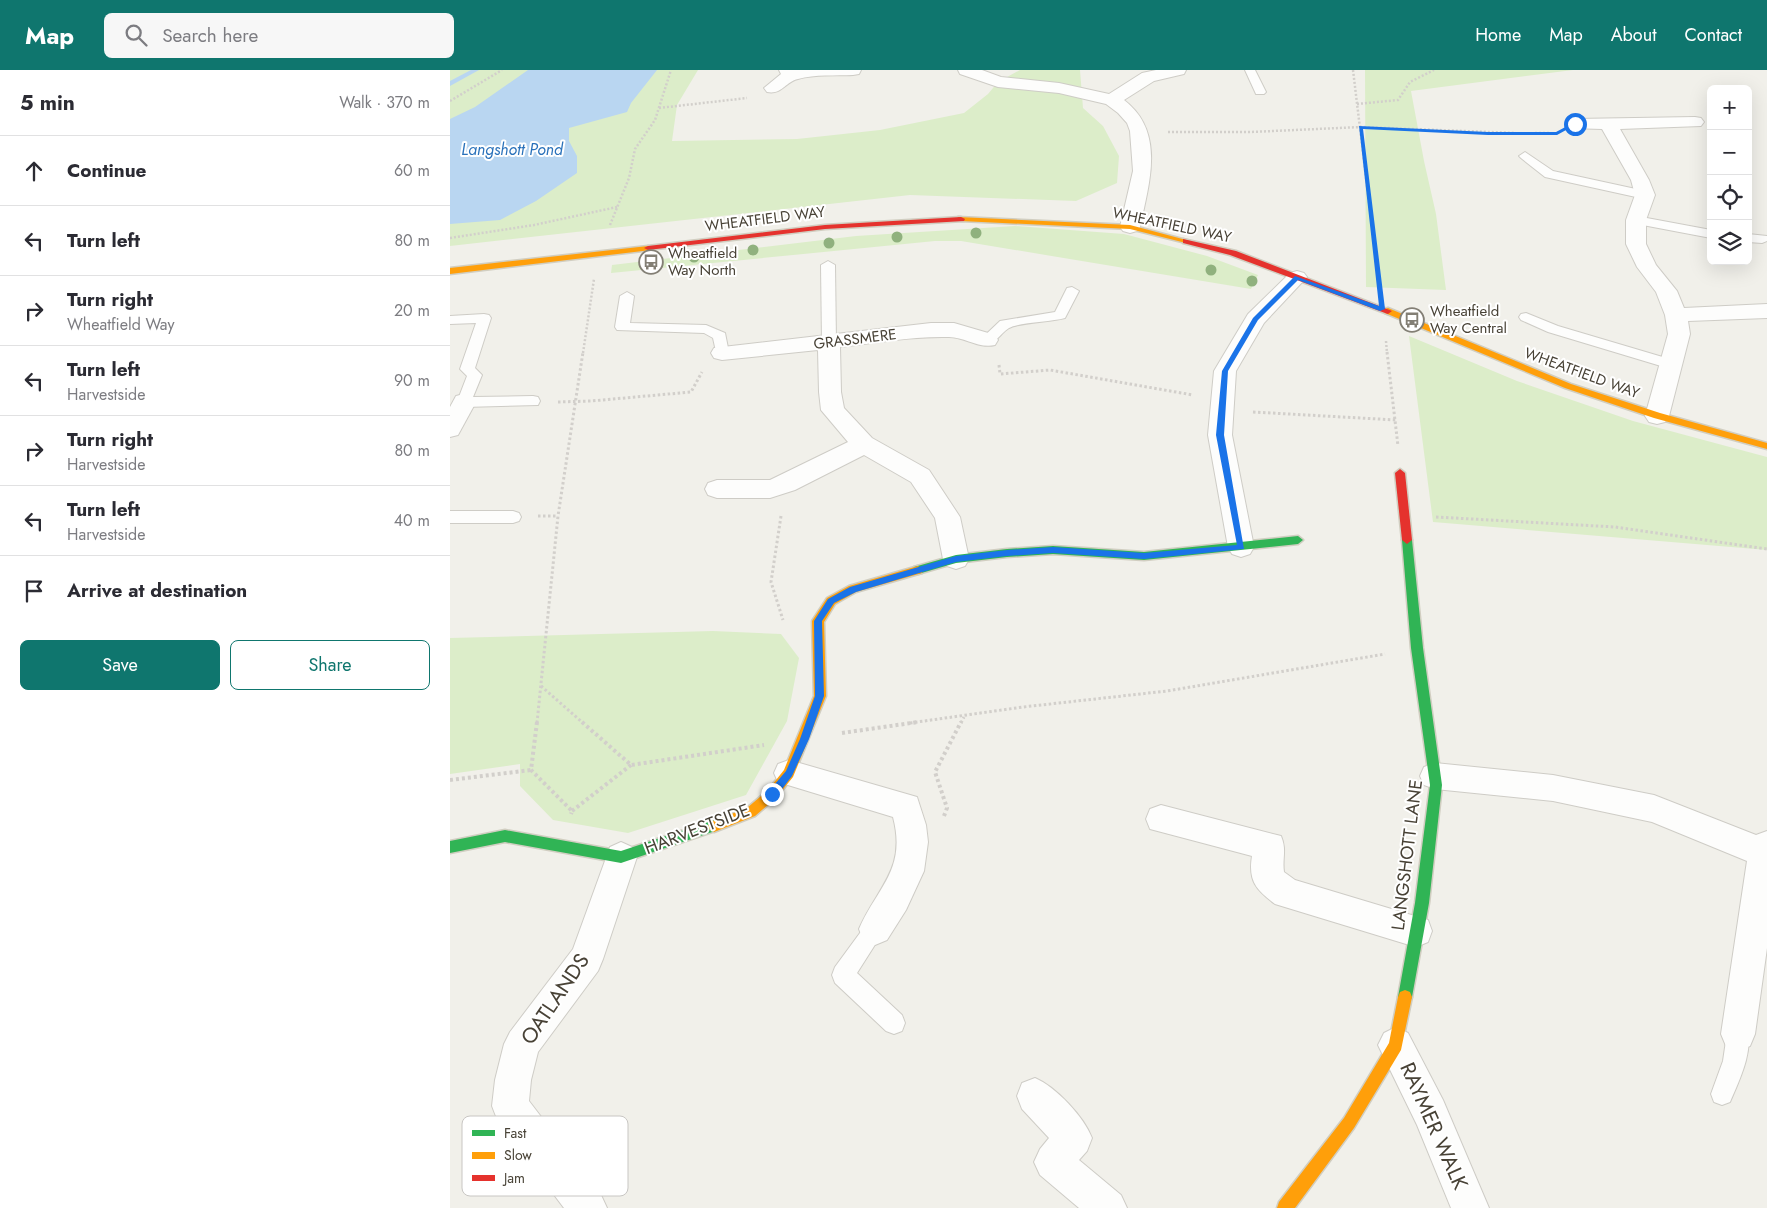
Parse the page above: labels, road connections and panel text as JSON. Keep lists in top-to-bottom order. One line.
{"streets":{"street":["WHEATFIELD WAY","GRASSMERE","HARVESTSIDE","LANGSHOTT LANE","OATLANDS","RAYMER WALK"]},"crossings":[["HARVESTSIDE","OATLANDS"],["LANGSHOTT LANE","RAYMER WALK"]],"water":["Langshott Pond"],"places":{"bus stop":["Wheatfield Way North","Wheatfield Way Central"]},"legend":["Fast","Slow","Jam"],"page":{"header":"Map","search":"Search here","nav":["Home","Map","About","Contact"],"heading":["5 min","Walk · 370 m"],"map_buttons":["+","−"],"list":[["Continue","60 m"],["Turn left","80 m"],["Turn right","Wheatfield Way","20 m"],["Turn left","Harvestside","90 m"],["Turn right","Harvestside","80 m"],["Turn left","Harvestside","40 m"],"Arrive at destination"],"buttons":["Save","Share"]}}
